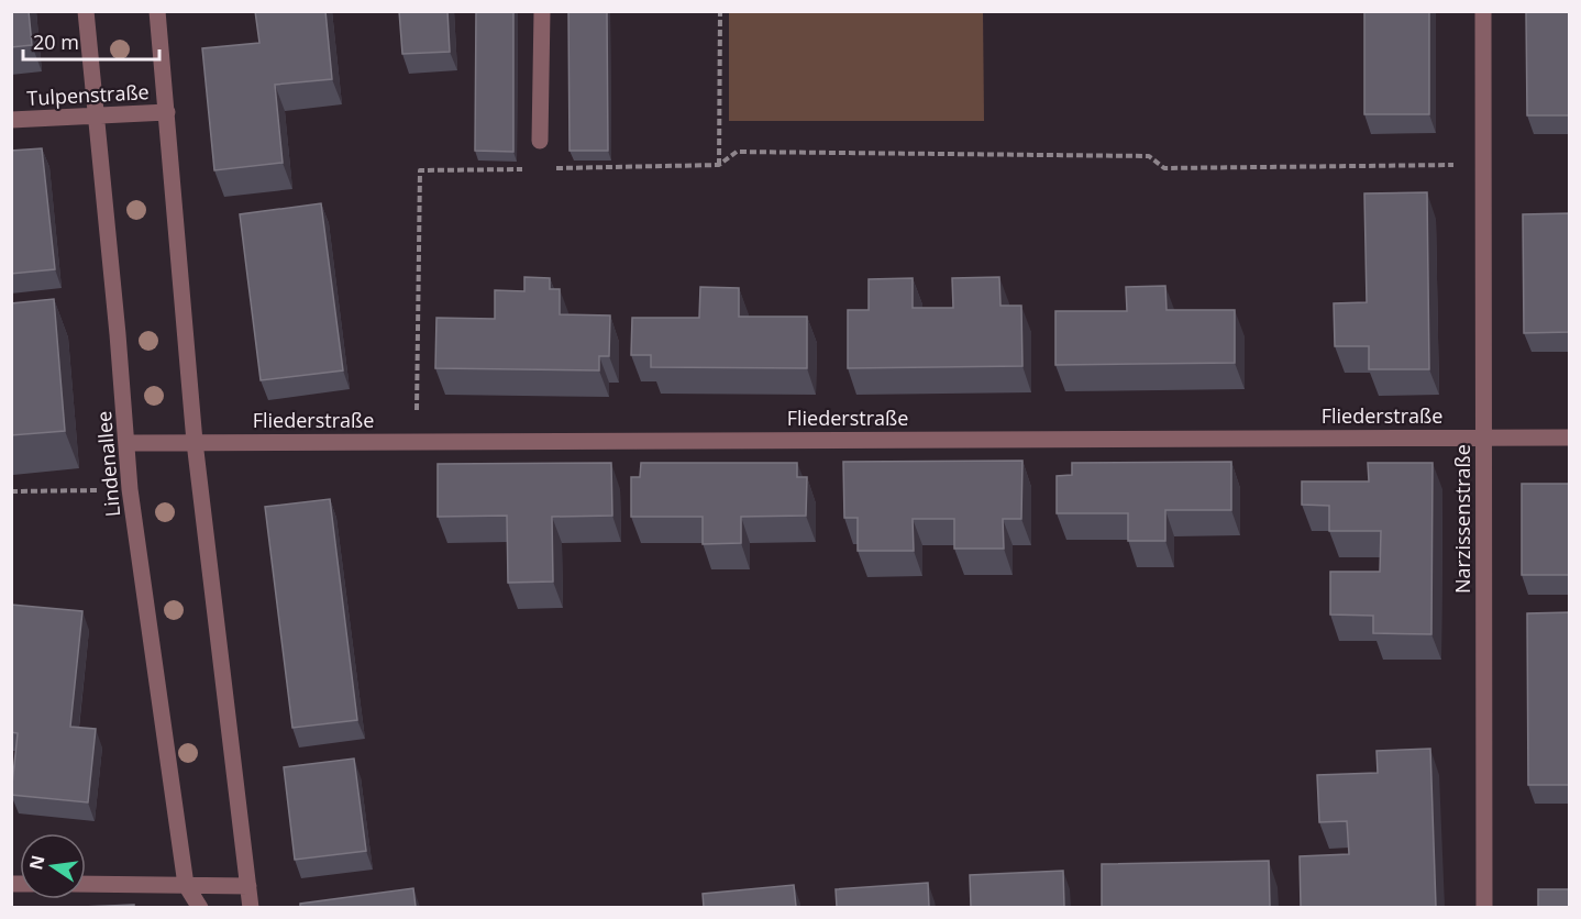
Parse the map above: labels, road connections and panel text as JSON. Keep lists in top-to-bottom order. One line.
{"streets":{"street":["Tulpenstraße","Fliederstraße","Lindenallee","Narzissenstraße"]},"crossings":[["Tulpenstraße","Lindenallee"],["Fliederstraße","Lindenallee"],["Fliederstraße","Narzissenstraße"]],"scale_bar":"20 m","north":"left"}
